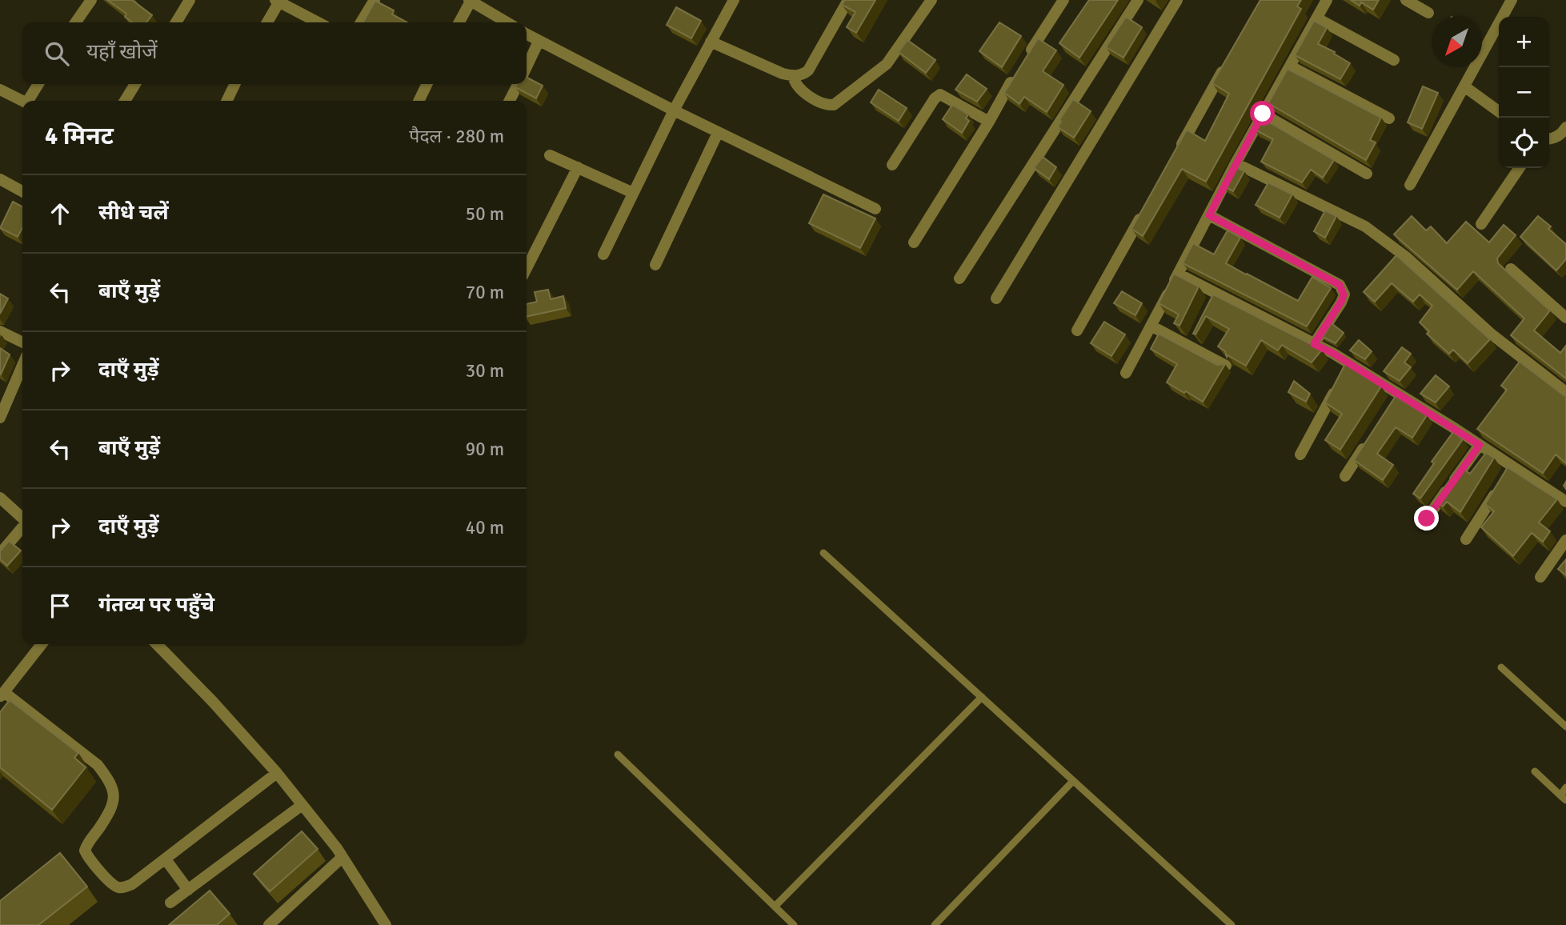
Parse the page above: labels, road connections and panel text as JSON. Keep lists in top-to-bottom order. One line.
{"north":"bottom left","page":{"map_buttons":["+","−"],"search":"यहाँ खोजें","heading":["4 मिनट","पैदल · 280 m"],"list":[["सीधे चलें","50 m"],["बाएँ मुड़ें","70 m"],["दाएँ मुड़ें","30 m"],["बाएँ मुड़ें","90 m"],["दाएँ मुड़ें","40 m"],"गंतव्य पर पहुँचे"]}}
